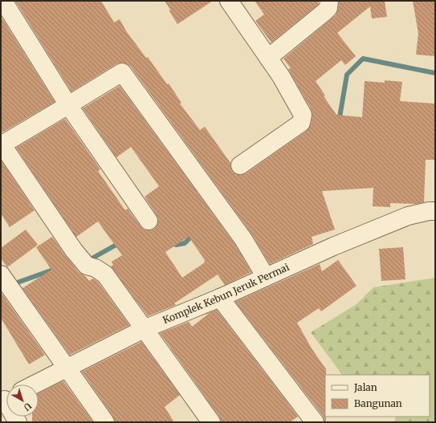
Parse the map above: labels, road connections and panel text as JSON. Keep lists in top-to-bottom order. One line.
{"streets":{"street":["Komplek Kebun Jeruk Permai"]},"legend":["Jalan","Bangunan"],"north":"bottom right"}
